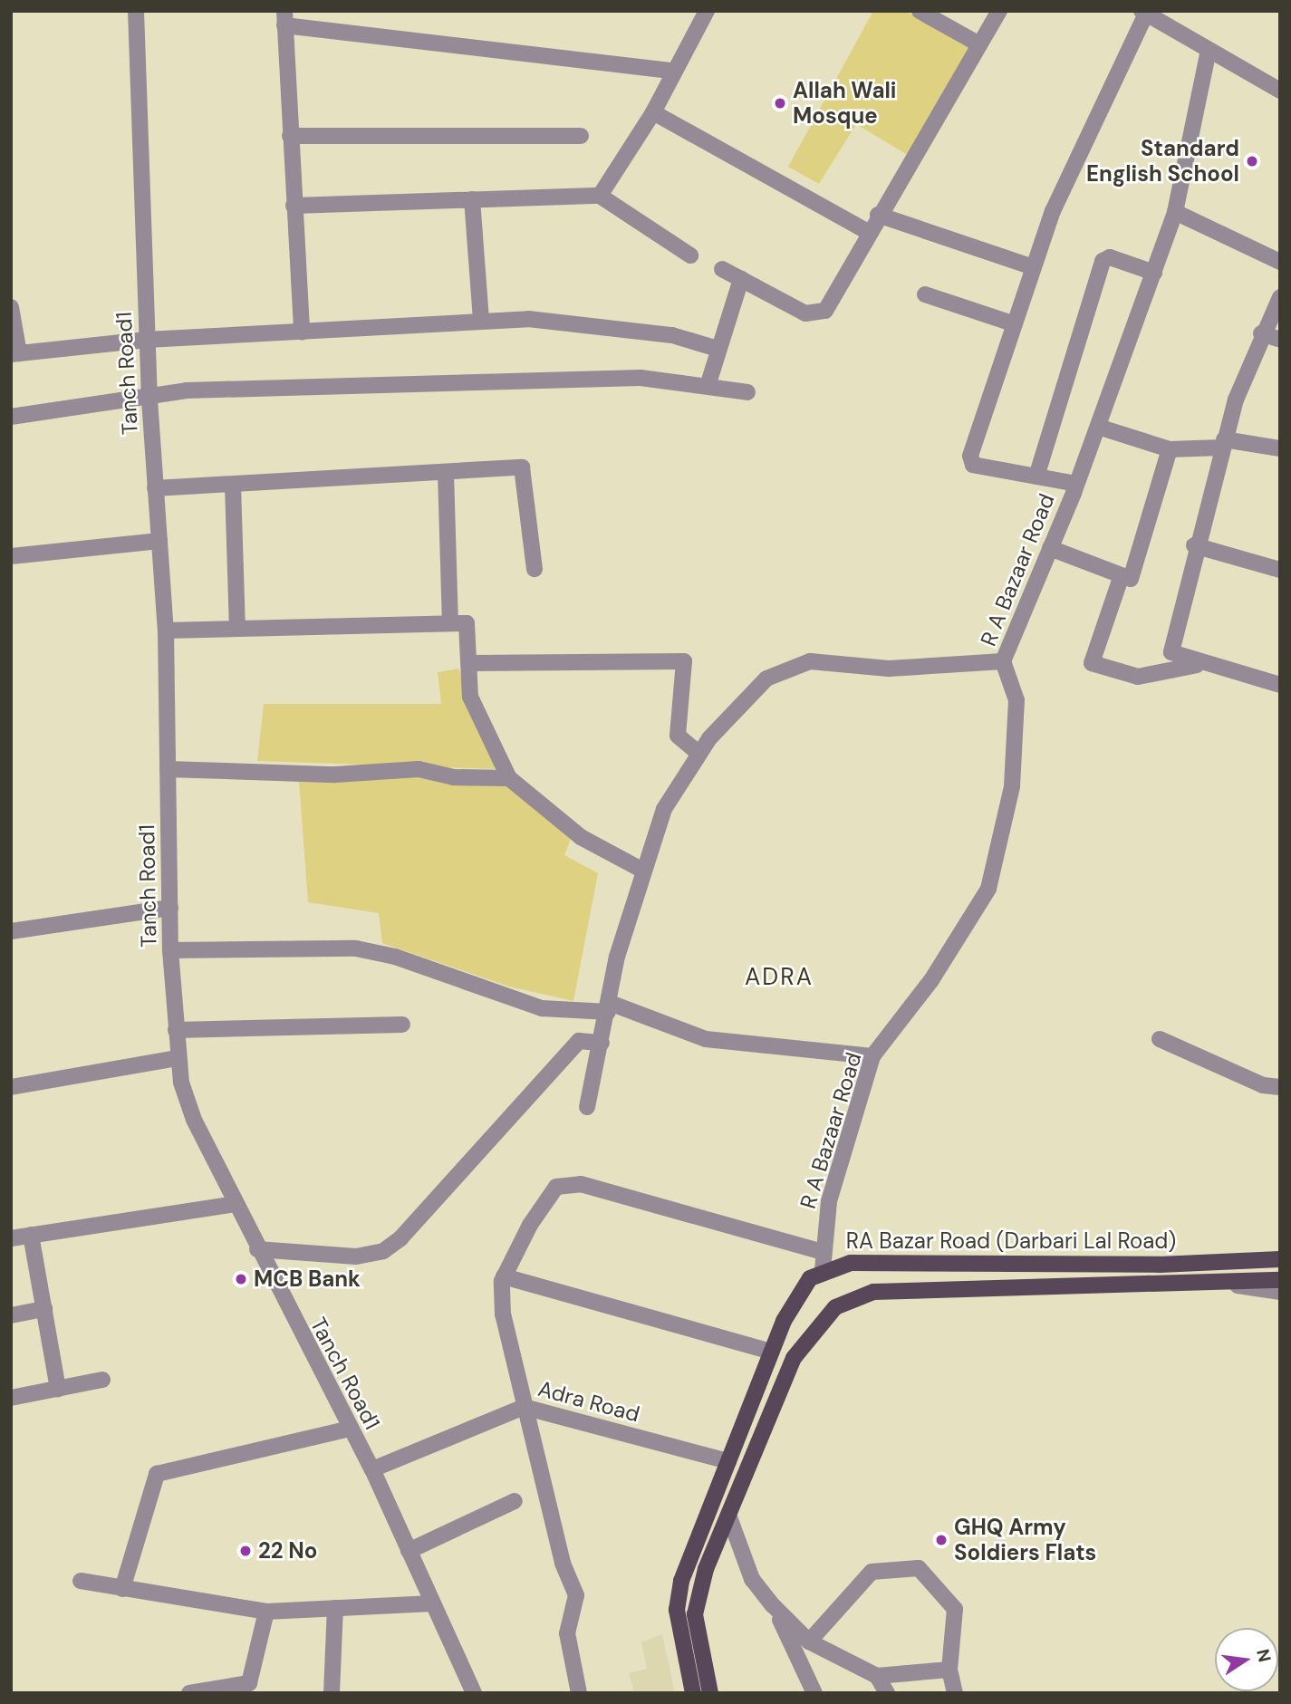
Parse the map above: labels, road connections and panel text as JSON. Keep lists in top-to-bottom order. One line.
{"streets":{"main road":["RA Bazar Road (Darbari Lal Road)"],"street":["Tanch Road1","R A Bazaar Road","Adra Road"]},"crossings":[["Tanch Road1","Adra Road"],["R A Bazaar Road","RA Bazar Road (Darbari Lal Road)"],["RA Bazar Road (Darbari Lal Road)","Adra Road"]],"districts":["ADRA"],"places":["Allah Wali Mosque","Standard English School","MCB Bank","GHQ Army Soldiers Flats","22 No"],"north":"right"}
